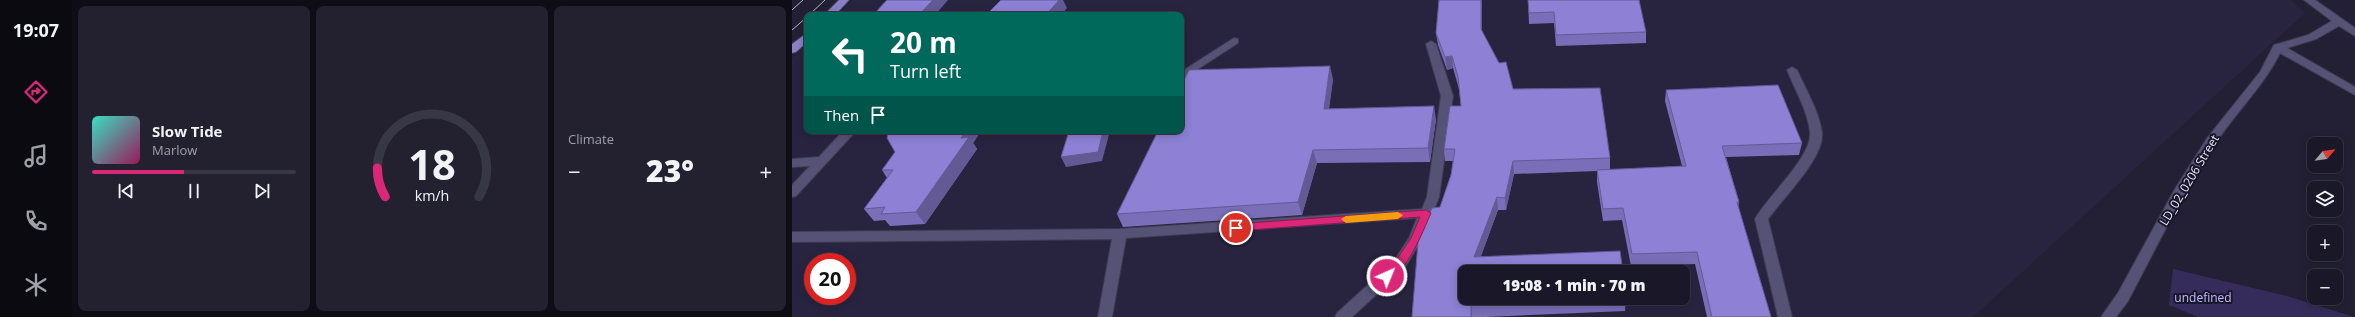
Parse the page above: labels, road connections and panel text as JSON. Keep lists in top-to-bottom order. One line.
{"streets":{"street":["LD_02_0206 Street"]},"parks":["undefined"],"north":"top right","page":{"tabs":"19:07","tile":"Climate","turn":["20 m","Turn left"],"then":"Then","song":["Slow Tide","Marlow"],"map_buttons":["+","−"],"heat":["−","23°","+"],"limit":"20","trip":"19:08 · 1 min · 70 m","gauge":["18","km/h"]}}
